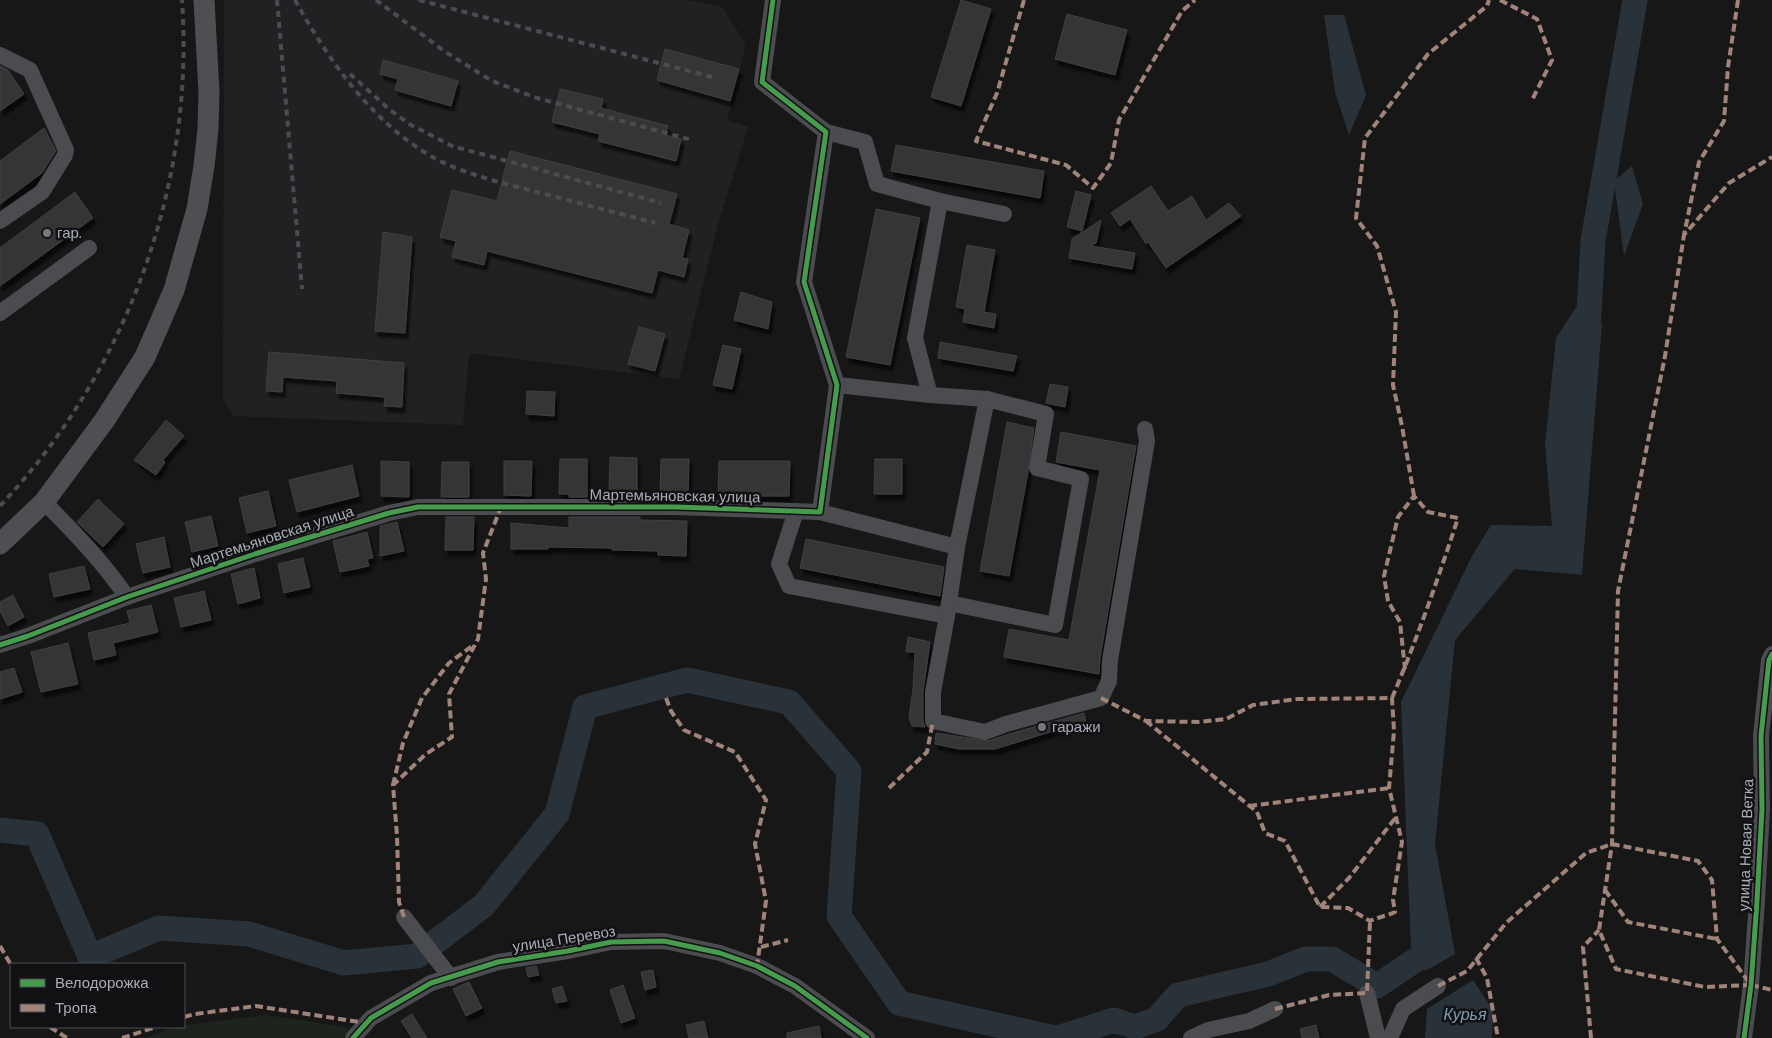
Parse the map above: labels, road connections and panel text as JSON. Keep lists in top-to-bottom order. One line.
{"streets":{"street":["Мартемьяновская улица","улица Новая Ветка","улица Перевоз"]},"water":["Курья"],"places":["гар.","гаражи"],"legend":["Велодорожка","Тропа"]}
